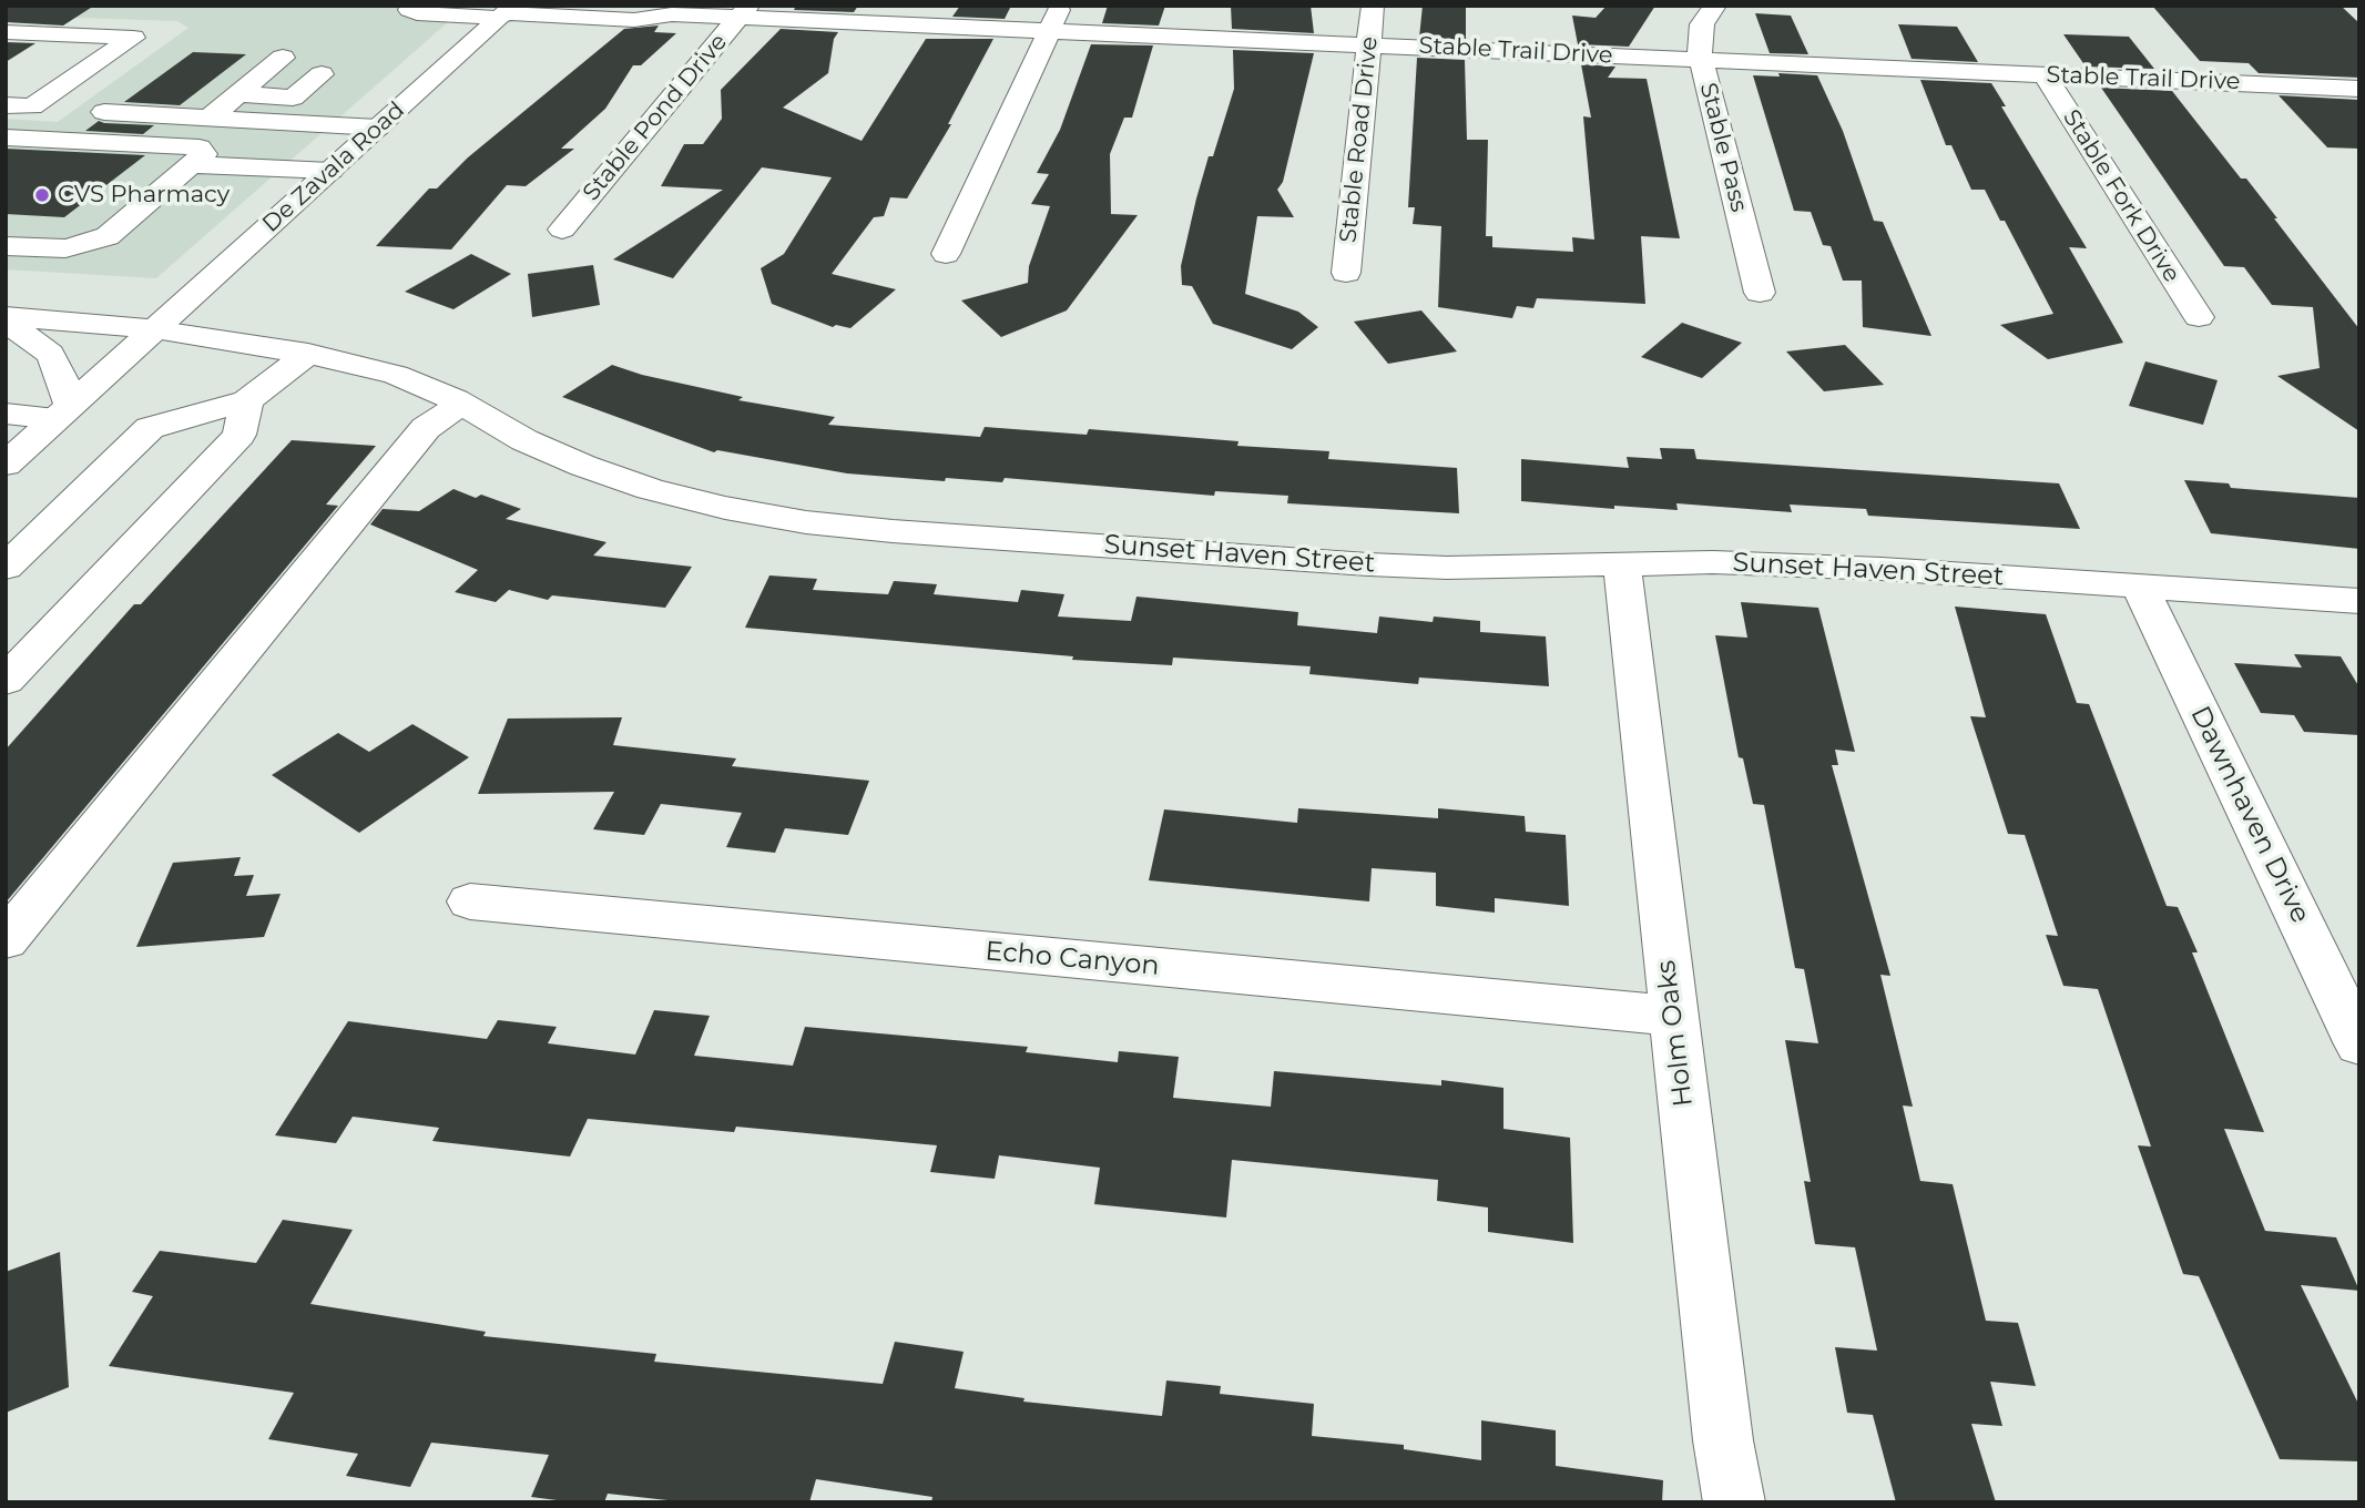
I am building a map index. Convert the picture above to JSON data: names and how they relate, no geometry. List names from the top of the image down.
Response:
{
  "streets": {
    "street": [
      "Stable Trail Drive",
      "Stable Pond Drive",
      "Stable Road Drive",
      "Stable Pass",
      "De Zavala Road",
      "Stable Fork Drive",
      "Sunset Haven Street",
      "Dawnhaven Drive",
      "Echo Canyon",
      "Holm Oaks"
    ]
  },
  "crossings": [
    ["Stable Trail Drive", "Stable Pond Drive"],
    ["Stable Trail Drive", "Stable Road Drive"],
    ["Stable Trail Drive", "Stable Pass"],
    ["Stable Trail Drive", "De Zavala Road"],
    ["Stable Trail Drive", "Stable Fork Drive"],
    ["De Zavala Road", "Sunset Haven Street"],
    ["Sunset Haven Street", "Dawnhaven Drive"],
    ["Sunset Haven Street", "Holm Oaks"],
    ["Echo Canyon", "Holm Oaks"]
  ],
  "places": ["CVS Pharmacy"]
}
